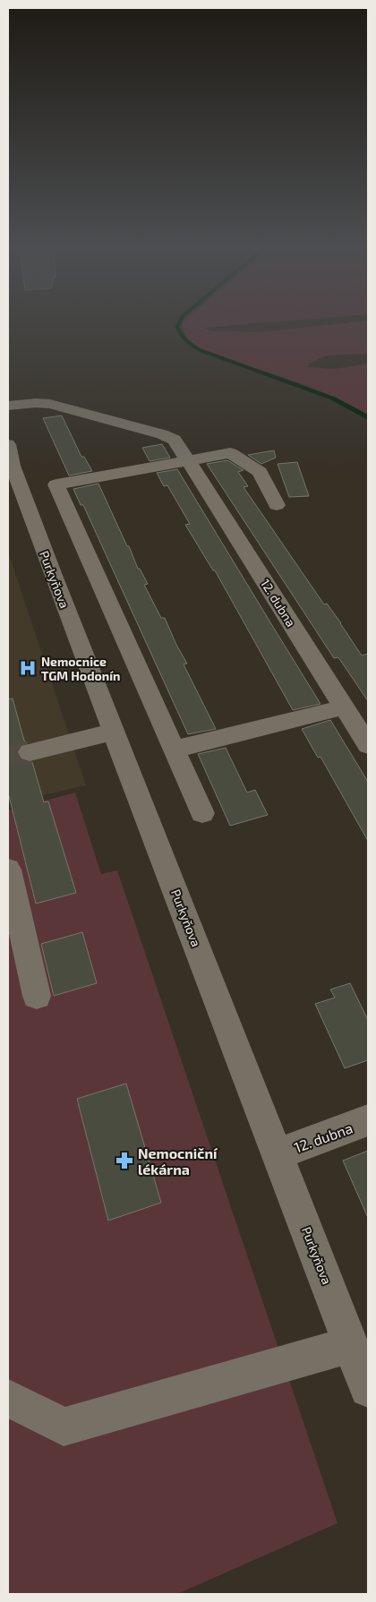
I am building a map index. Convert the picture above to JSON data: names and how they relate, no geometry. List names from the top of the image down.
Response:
{
  "streets": {
    "street": ["Purkyňova", "12. dubna"]
  },
  "crossings": [
    ["Purkyňova", "12. dubna"]
  ],
  "places": {
    "hospital": ["Nemocnice TGM Hodonín"],
    "pharmacy": ["Nemocniční lékárna"]
  }
}
